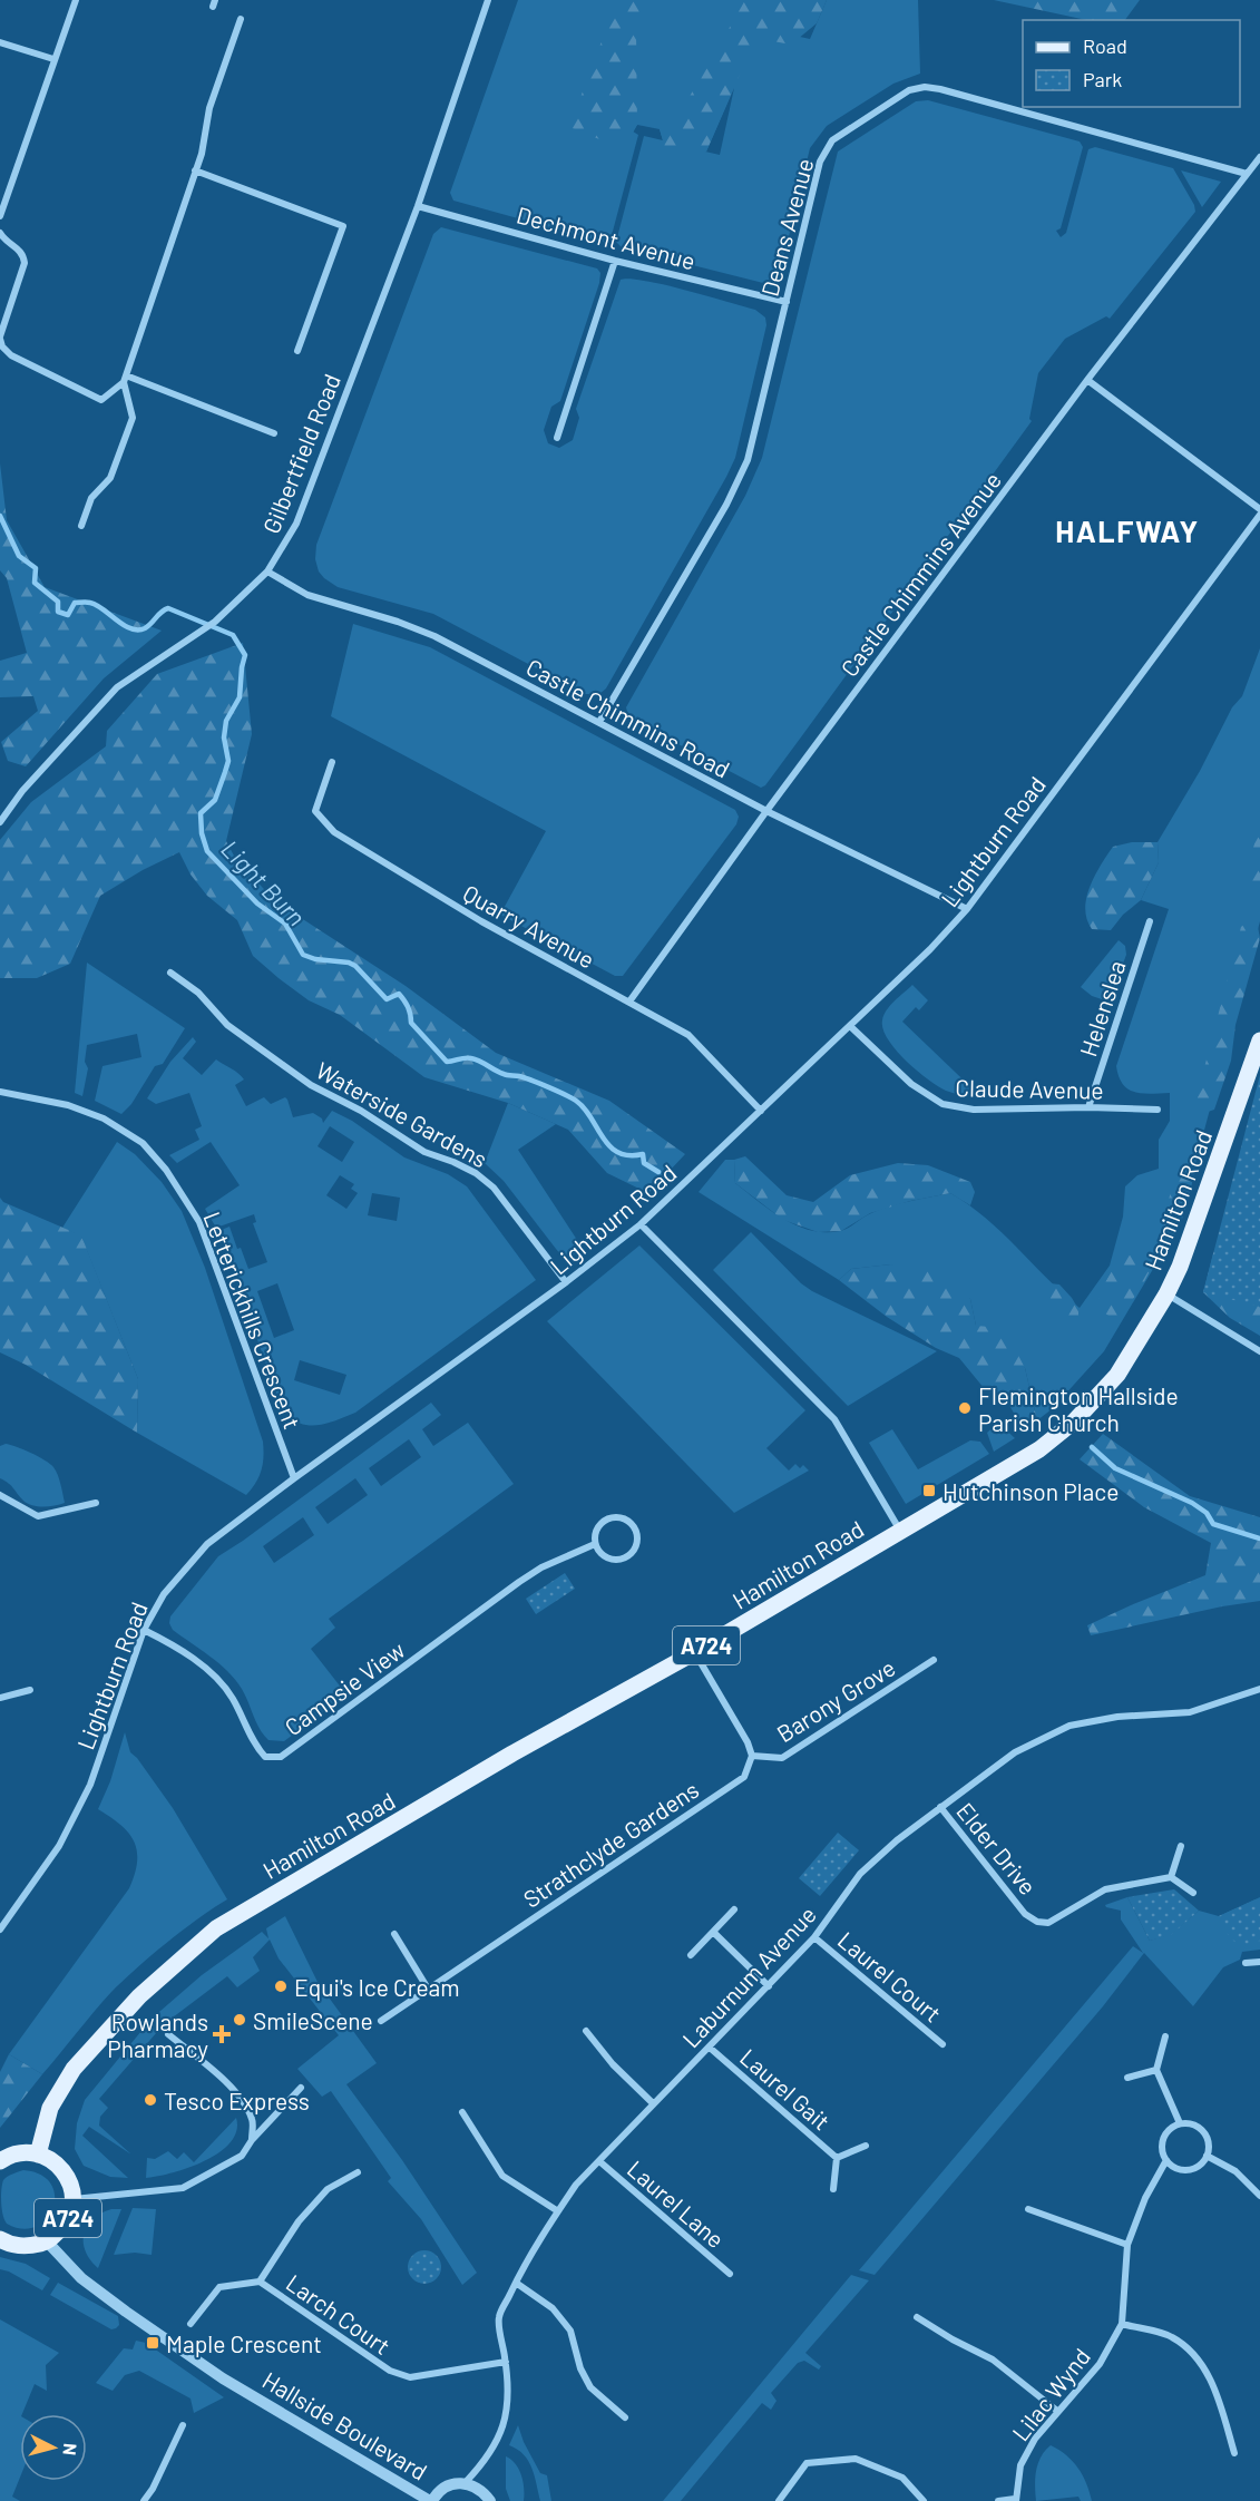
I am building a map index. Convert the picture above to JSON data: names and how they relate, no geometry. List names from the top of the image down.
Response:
{
  "streets": {
    "main road": ["Hamilton Road", "A724"],
    "street": [
      "Deans Avenue",
      "Dechmont Avenue",
      "Gilbertfield Road",
      "Castle Chimmins Avenue",
      "Castle Chimmins Road",
      "Lightburn Road",
      "Quarry Avenue",
      "Helenslea",
      "Claude Avenue",
      "Waterside Gardens",
      "Letterickhills Crescent",
      "Campsie View",
      "Barony Grove",
      "Strathclyde Gardens",
      "Elder Drive",
      "Laburnum Avenue",
      "Laurel Court",
      "Laurel Gait",
      "Laurel Lane",
      "Larch Court",
      "Lilac Wynd",
      "Hallside Boulevard"
    ]
  },
  "crossings": [
    ["Deans Avenue", "Dechmont Avenue"],
    ["Deans Avenue", "Castle Chimmins Avenue"],
    ["Deans Avenue", "Castle Chimmins Road"],
    ["Dechmont Avenue", "Gilbertfield Road"],
    ["Gilbertfield Road", "Castle Chimmins Road"],
    ["Castle Chimmins Avenue", "Castle Chimmins Road"],
    ["Castle Chimmins Avenue", "Quarry Avenue"],
    ["Castle Chimmins Road", "Lightburn Road"],
    ["Lightburn Road", "Quarry Avenue"],
    ["Lightburn Road", "Claude Avenue"],
    ["Lightburn Road", "Waterside Gardens"],
    ["Lightburn Road", "Letterickhills Crescent"],
    ["Lightburn Road", "Campsie View"],
    ["Helenslea", "Claude Avenue"],
    ["Hamilton Road", "A724"],
    ["A724", "Hallside Boulevard"],
    ["Barony Grove", "Strathclyde Gardens"],
    ["Elder Drive", "Laburnum Avenue"],
    ["Laburnum Avenue", "Laurel Court"],
    ["Laburnum Avenue", "Laurel Gait"],
    ["Laburnum Avenue", "Laurel Lane"],
    ["Laburnum Avenue", "Larch Court"],
    ["Laburnum Avenue", "Hallside Boulevard"]
  ],
  "districts": ["HALFWAY"],
  "water": ["Light Burn"],
  "places": {
    "other": [
      "Flemington Hallside Parish Church",
      "Equi's Ice Cream",
      "SmileScene",
      "Tesco Express"
    ],
    "transit": ["Hutchinson Place", "Maple Crescent"],
    "health": ["Rowlands Pharmacy"]
  },
  "legend": ["Road", "Park"],
  "north": "right"
}
